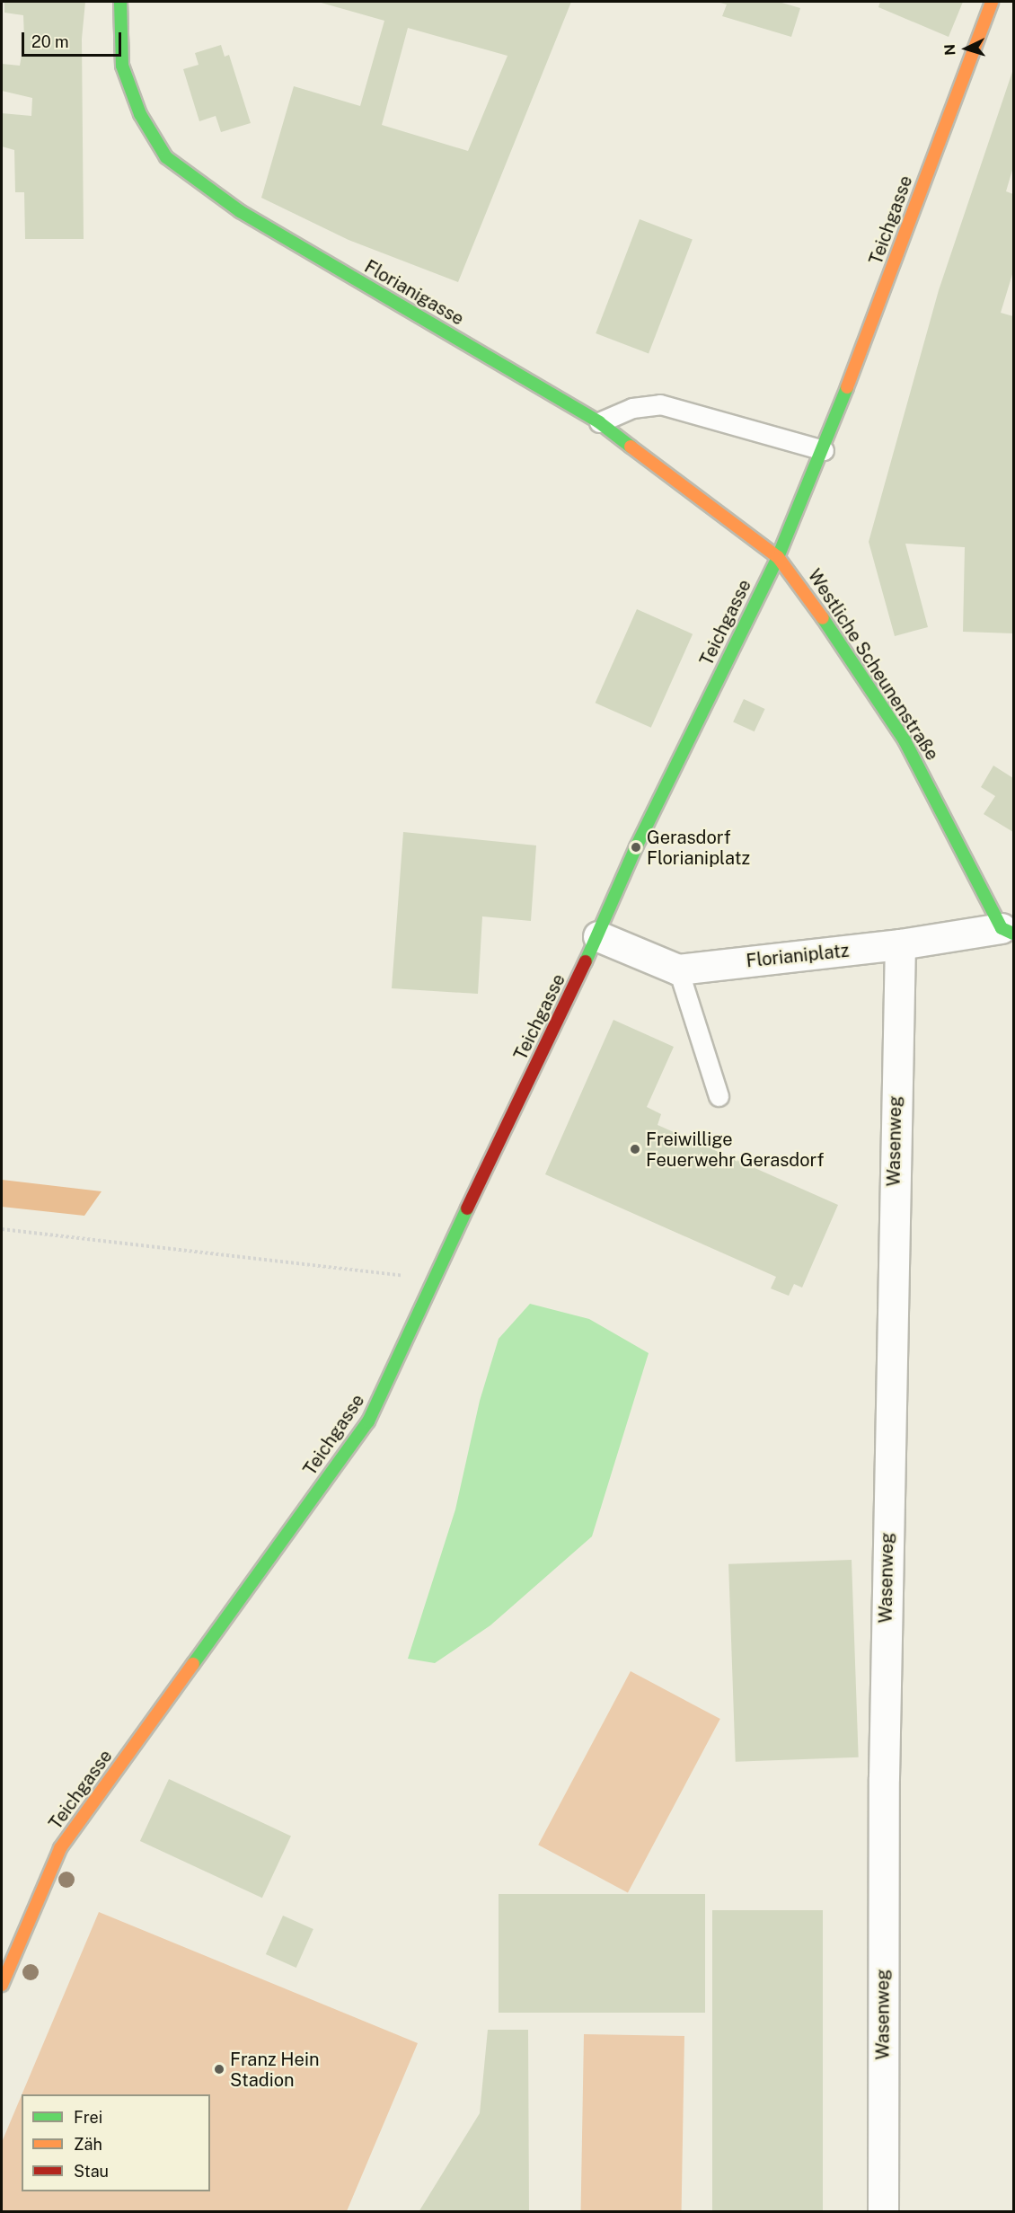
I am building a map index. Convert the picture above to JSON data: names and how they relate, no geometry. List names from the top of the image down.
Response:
{
  "streets": {
    "street": [
      "Teichgasse",
      "Florianigasse",
      "Westliche Scheunenstraße",
      "Florianiplatz",
      "Wasenweg"
    ]
  },
  "crossings": [
    ["Teichgasse", "Florianigasse"],
    ["Teichgasse", "Westliche Scheunenstraße"],
    ["Teichgasse", "Florianiplatz"],
    ["Florianigasse", "Westliche Scheunenstraße"],
    ["Westliche Scheunenstraße", "Florianiplatz"],
    ["Florianiplatz", "Wasenweg"]
  ],
  "places": ["Gerasdorf Florianiplatz", "Freiwillige Feuerwehr Gerasdorf", "Franz Hein Stadion"],
  "legend": ["Frei", "Zäh", "Stau"],
  "scale_bar": "20 m",
  "north": "left"
}
